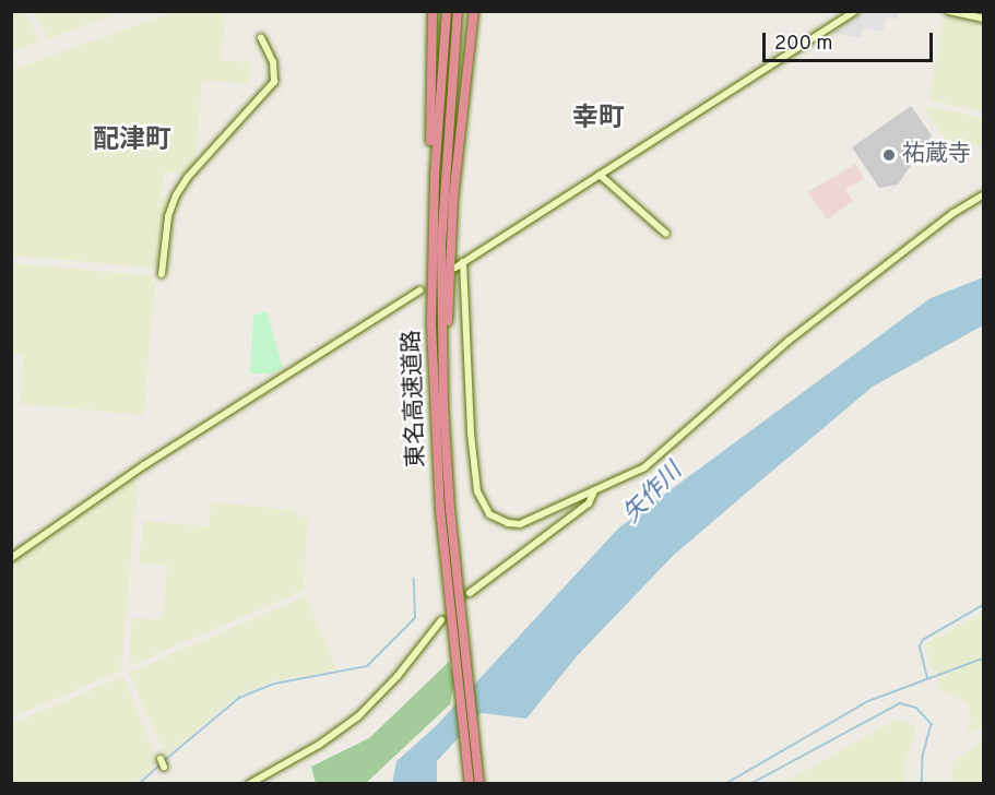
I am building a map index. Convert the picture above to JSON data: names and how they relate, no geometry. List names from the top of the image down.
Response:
{
  "streets": {
    "highway": ["東名高速道路"]
  },
  "districts": ["幸町", "配津町"],
  "water": ["矢作川"],
  "places": ["祐蔵寺"],
  "scale_bar": "200 m"
}
